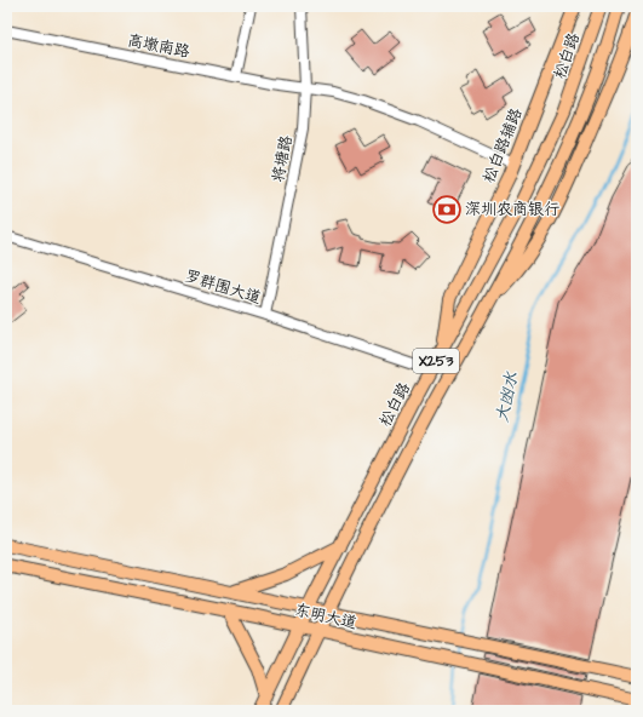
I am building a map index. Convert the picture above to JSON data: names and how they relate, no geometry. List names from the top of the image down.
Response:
{
  "streets": {
    "main road": [
      "松白路",
      "松白路辅路",
      "X253",
      "东明大道"
    ],
    "street": ["高墩南路", "将塘路", "罗群围大道"]
  },
  "crossings": [
    ["高墩南路", "松白路辅路"],
    ["高墩南路", "将塘路"],
    ["松白路", "松白路辅路"],
    ["松白路", "罗群围大道"],
    ["松白路", "东明大道"],
    ["将塘路", "罗群围大道"],
    ["X253", "东明大道"]
  ],
  "water": ["大凼水"],
  "places": {
    "bank": ["深圳农商银行"]
  }
}
